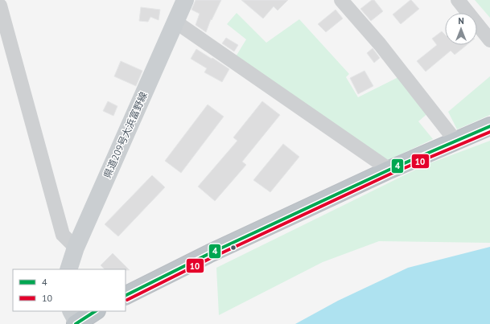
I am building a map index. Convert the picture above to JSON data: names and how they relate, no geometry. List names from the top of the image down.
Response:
{
  "streets": {
    "main road": ["県道209号大浜富野線"]
  },
  "lines": ["transit line 4", "transit line 10"],
  "legend": ["4", "10"],
  "north": "top"
}
